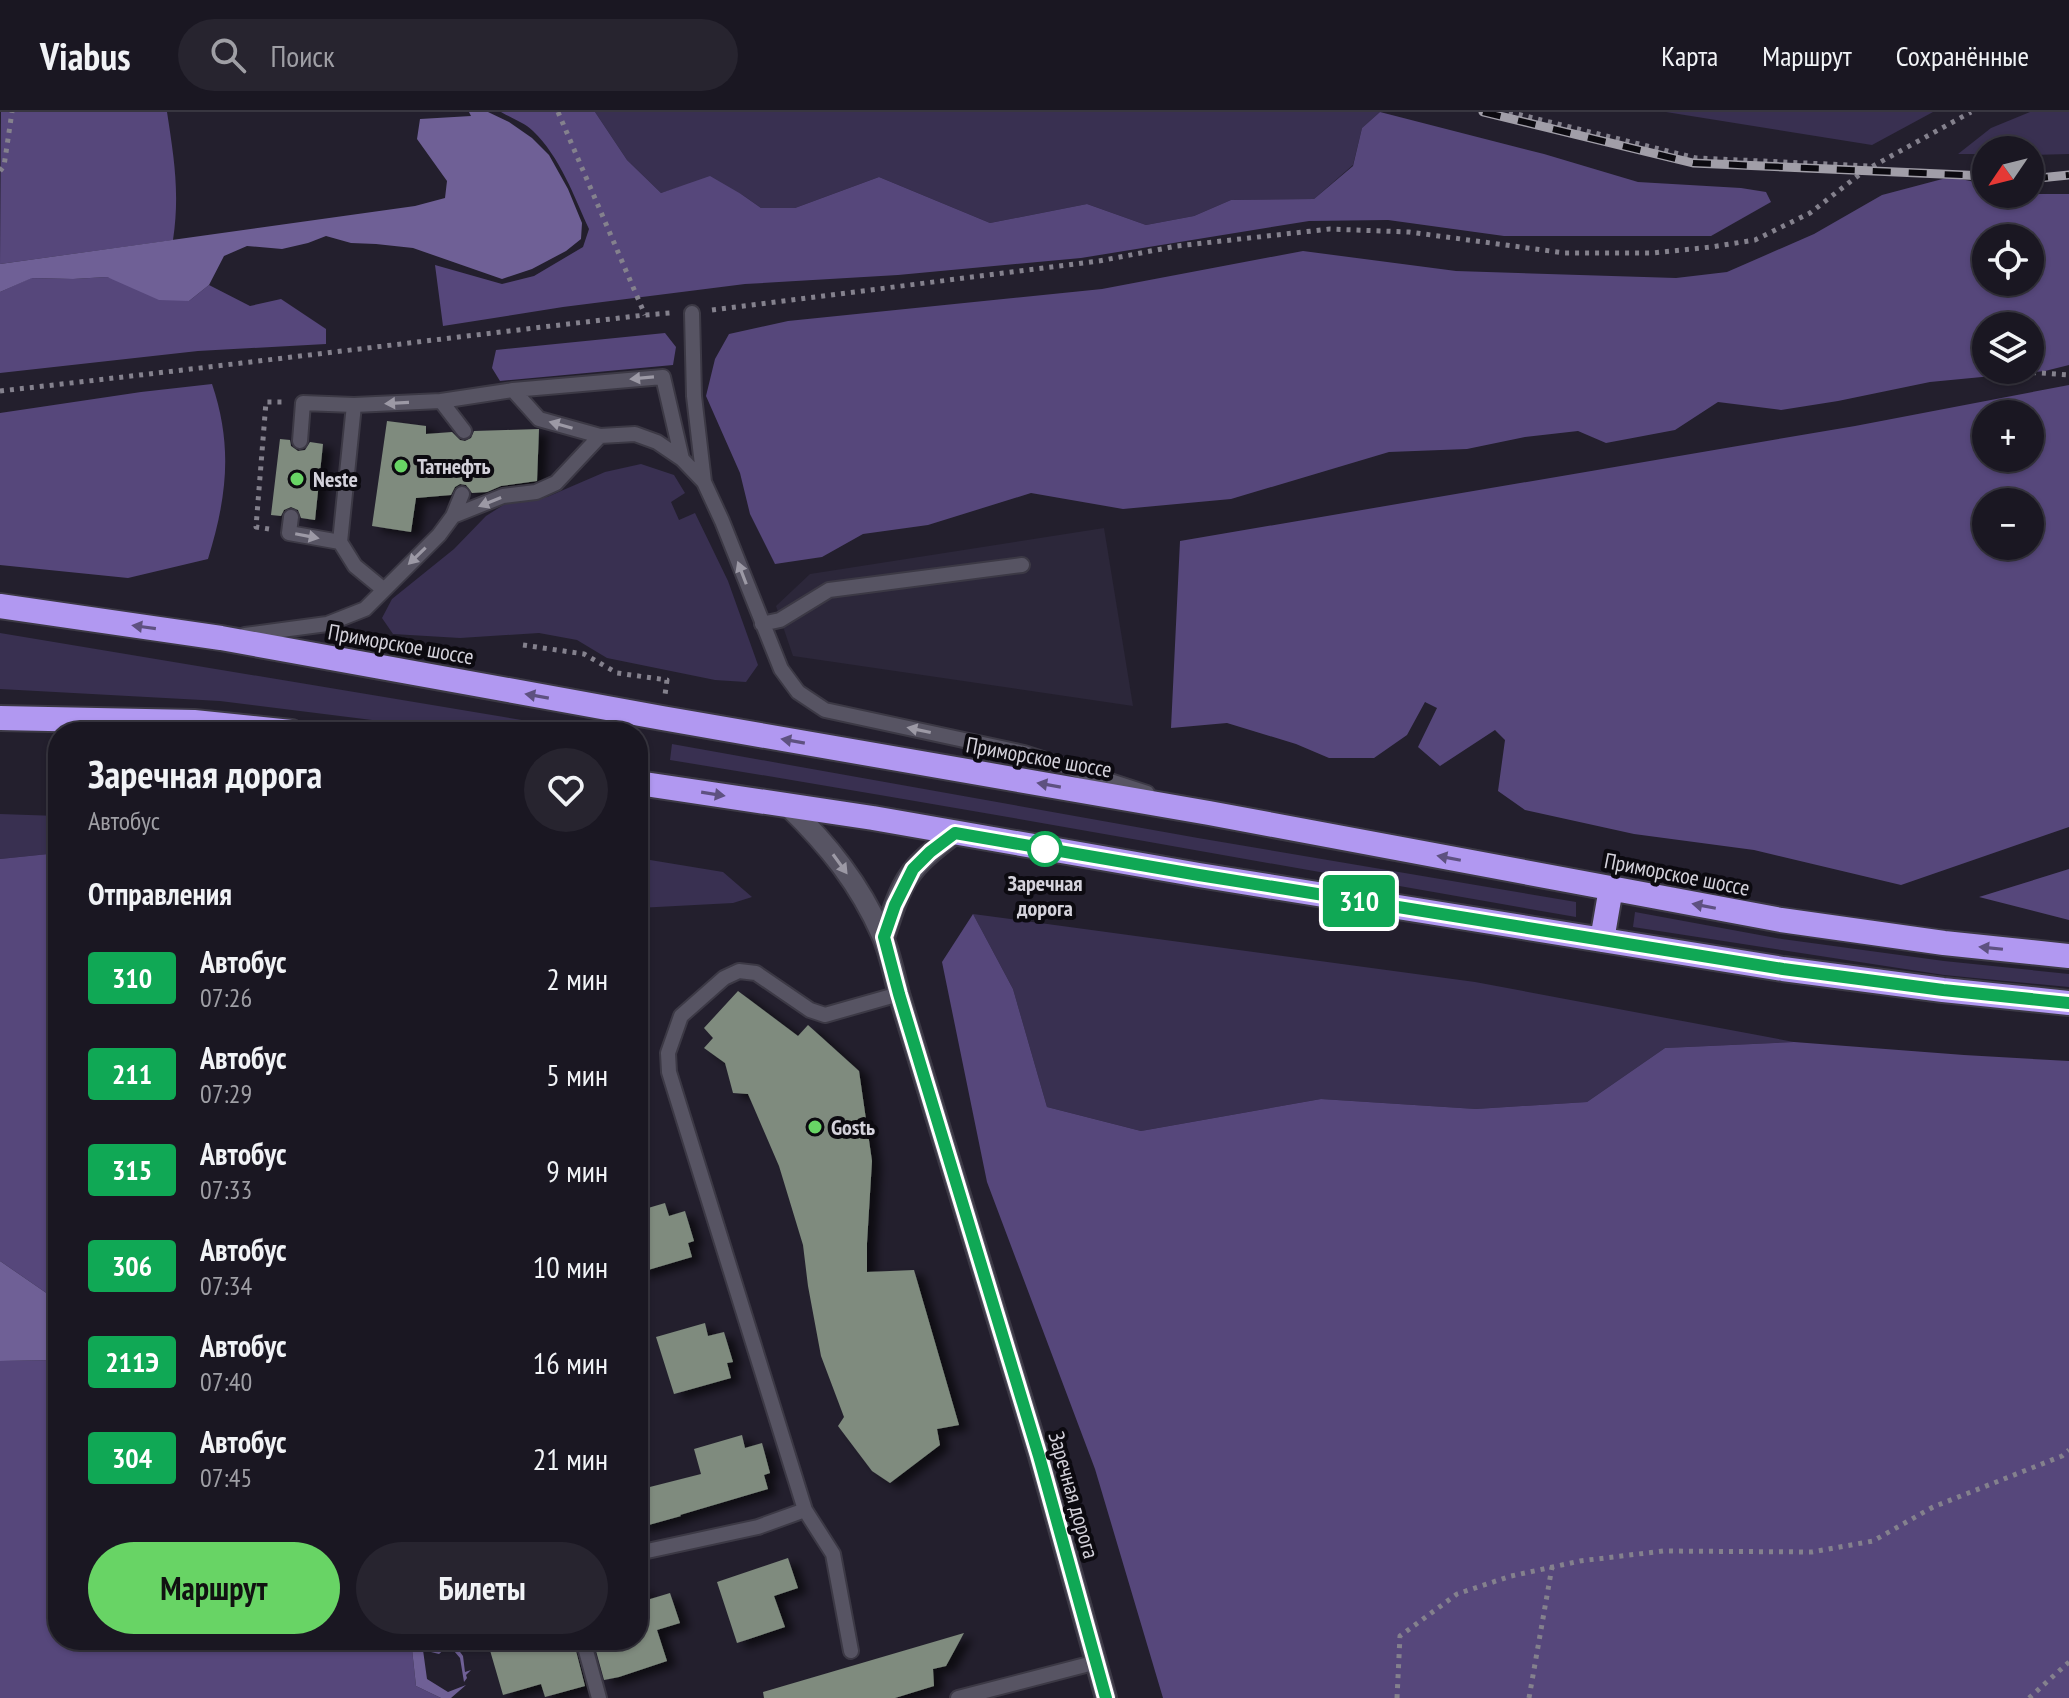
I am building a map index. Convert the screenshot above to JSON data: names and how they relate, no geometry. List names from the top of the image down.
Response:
{
  "streets": {
    "highway": ["Приморское шоссе"],
    "street": ["Заречная дорога"]
  },
  "places": [
    "Татнефть",
    "Neste",
    "Заречная дорога",
    "Gostь"
  ],
  "lines": ["bus line 310"],
  "north": "bottom left",
  "page": {
    "header": "Viabus",
    "search": "Поиск",
    "nav": ["Карта", "Маршрут", "Сохранённые"],
    "on_map": "310",
    "map_buttons": ["+", "−"],
    "heading": [
      ["Заречная дорога", "Автобус"],
      "Отправления"
    ],
    "list": [
      {
        "mark": "310",
        "name": "Автобус",
        "note": "07:26",
        "value": "2 мин"
      },
      {
        "mark": "211",
        "name": "Автобус",
        "note": "07:29",
        "value": "5 мин"
      },
      {
        "mark": "315",
        "name": "Автобус",
        "note": "07:33",
        "value": "9 мин"
      },
      {
        "mark": "306",
        "name": "Автобус",
        "note": "07:34",
        "value": "10 мин"
      },
      {
        "mark": "211Э",
        "name": "Автобус",
        "note": "07:40",
        "value": "16 мин"
      },
      {
        "mark": "304",
        "name": "Автобус",
        "note": "07:45",
        "value": "21 мин"
      }
    ],
    "buttons": ["Маршрут", "Билеты"]
  }
}
